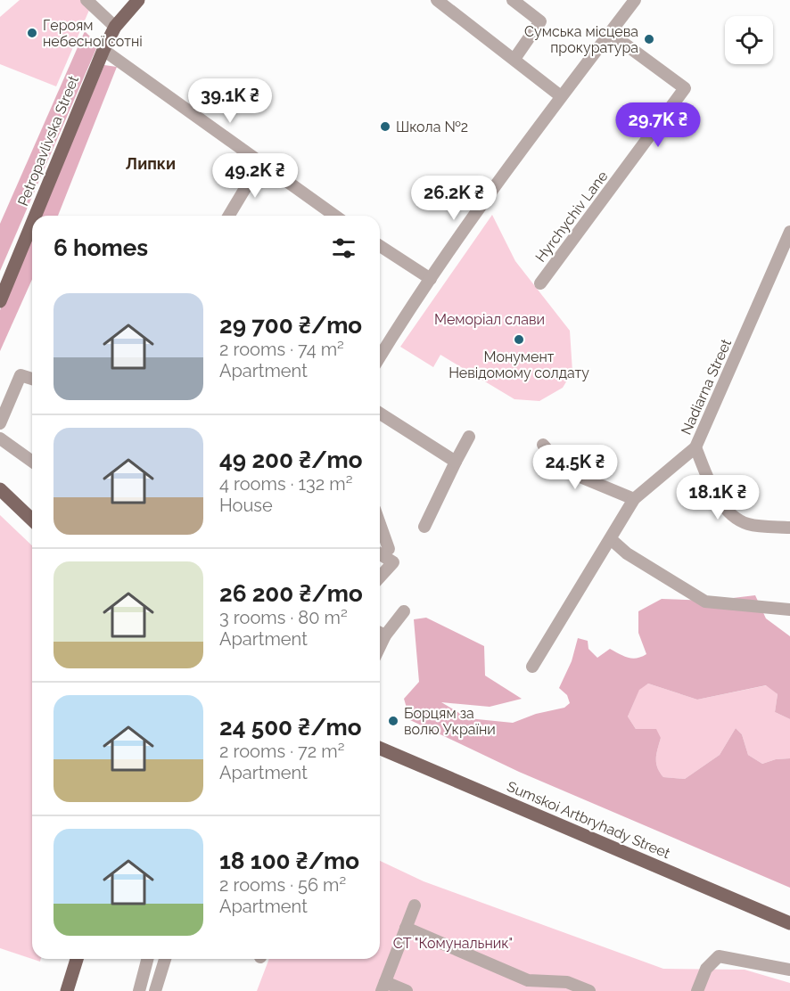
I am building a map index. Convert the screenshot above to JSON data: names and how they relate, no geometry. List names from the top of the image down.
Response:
{
  "streets": {
    "main road": ["Petropavlivska Street", "Sumskoi Artbryhady Street"],
    "street": ["Hyrchychiv Lane", "Nadiarna Street"]
  },
  "districts": ["Липки"],
  "parks": ["Меморіал слави", "СТ \"Комунальник\""],
  "places": [
    "Героям небесної сотні",
    "Сумська місцева прокуратура",
    "Школа №2",
    "Монумент Невідомому солдату",
    "Борцям за волю України"
  ],
  "page": {
    "price": [
      "39.1K ₴",
      "29.7K ₴",
      "49.2K ₴",
      "26.2K ₴",
      "24.5K ₴",
      "18.1K ₴"
    ],
    "heading": "6 homes",
    "list": [
      {
        "name": "29 700 ₴/mo",
        "note": "2 rooms · 74 m² · Apartment"
      },
      {
        "name": "49 200 ₴/mo",
        "note": "4 rooms · 132 m² · House"
      },
      {
        "name": "26 200 ₴/mo",
        "note": "3 rooms · 80 m² · Apartment"
      },
      {
        "name": "24 500 ₴/mo",
        "note": "2 rooms · 72 m² · Apartment"
      },
      {
        "name": "18 100 ₴/mo",
        "note": "2 rooms · 56 m² · Apartment"
      }
    ]
  }
}
